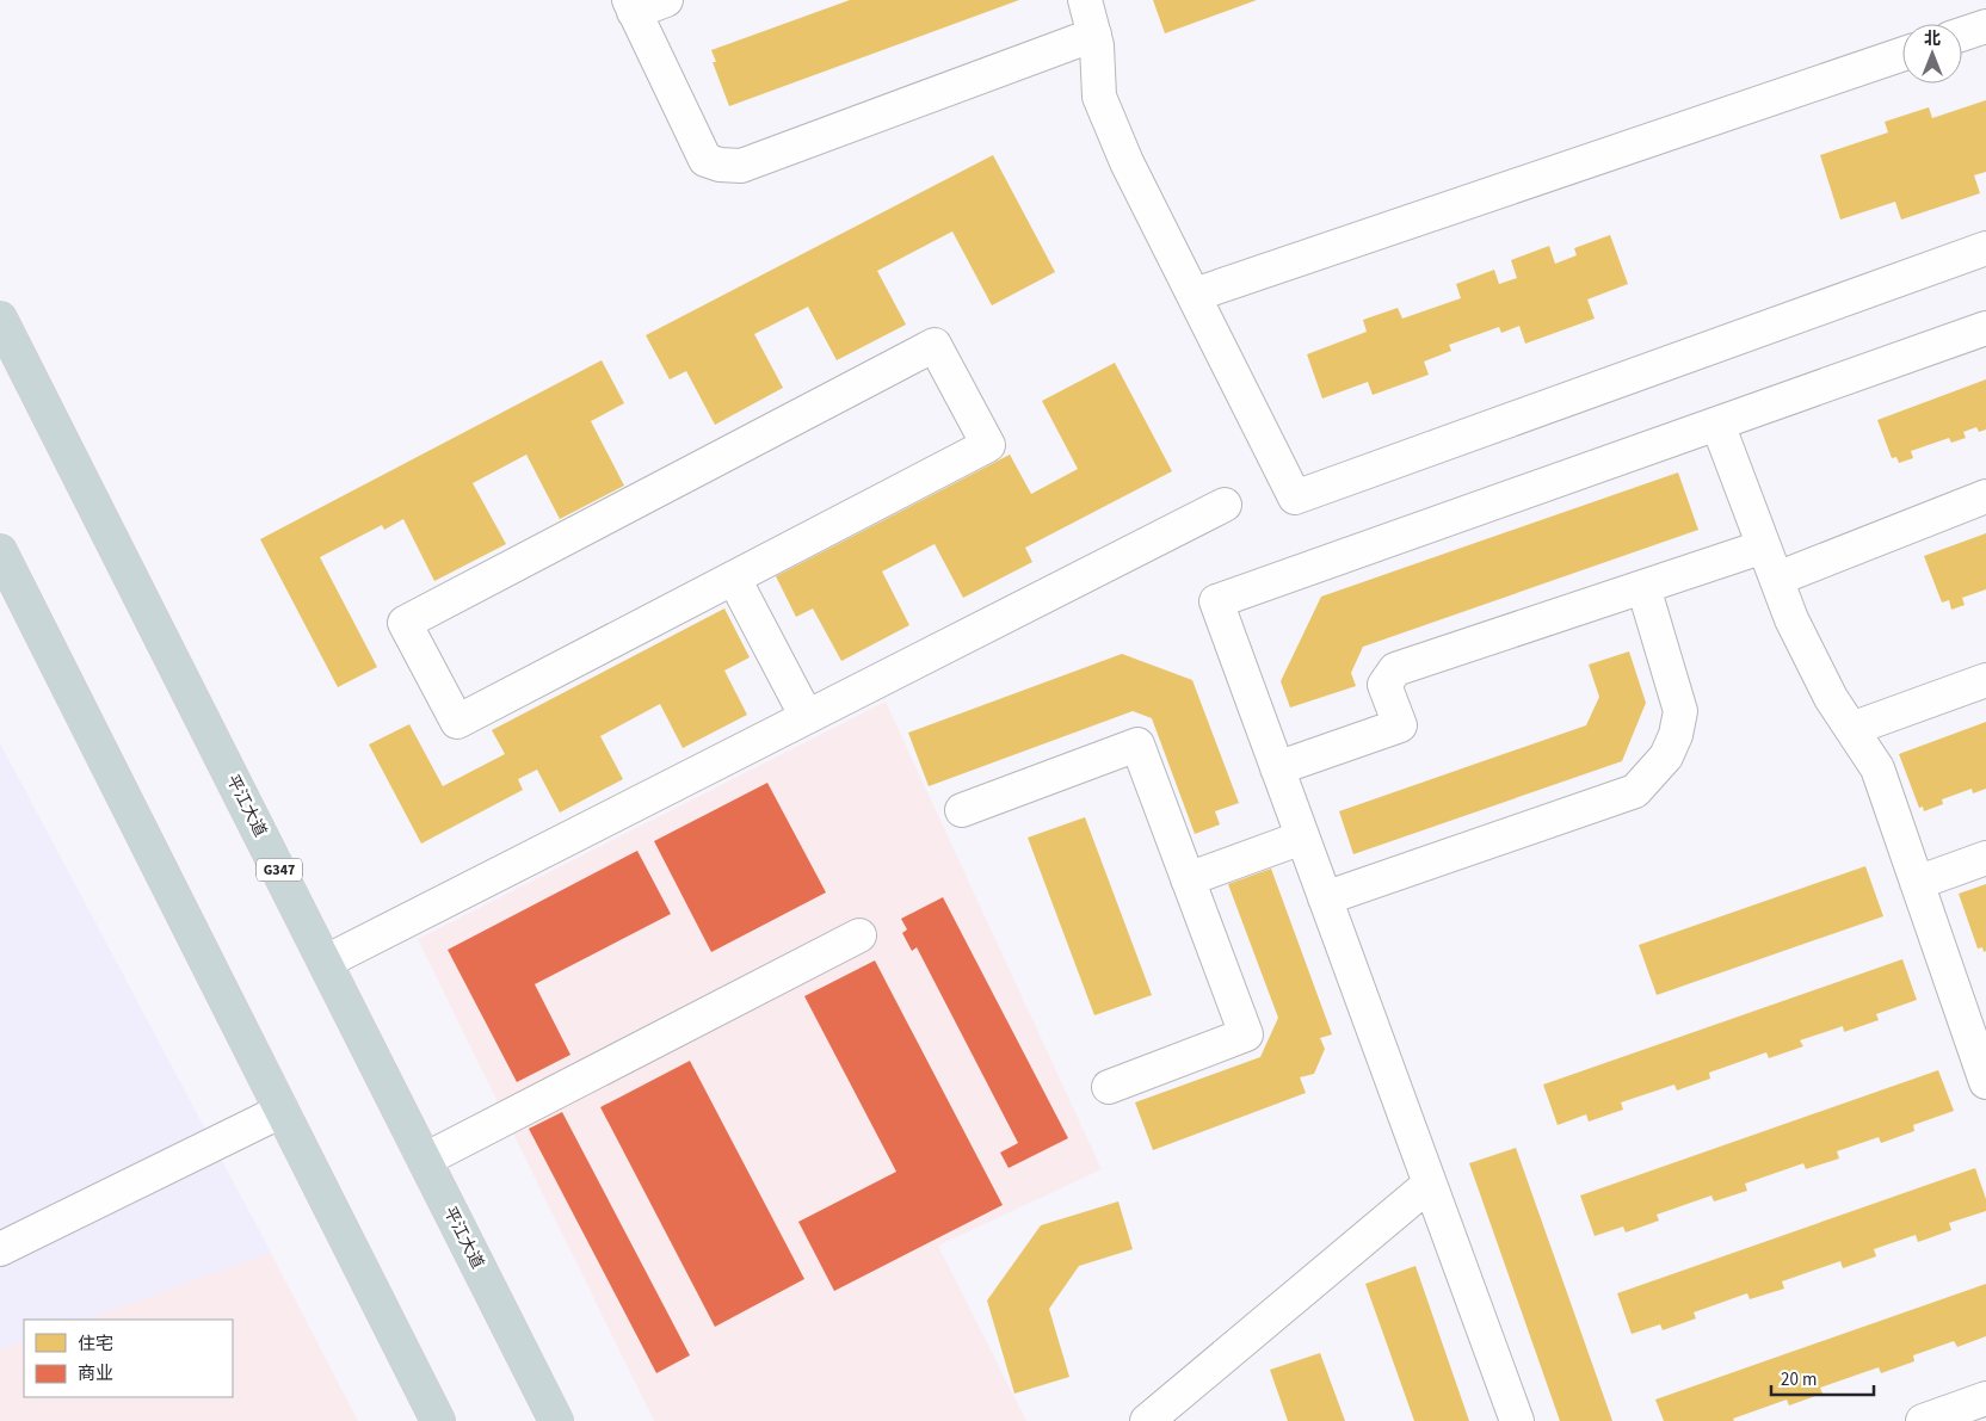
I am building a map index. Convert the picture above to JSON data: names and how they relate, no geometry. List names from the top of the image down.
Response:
{
  "streets": {
    "highway": ["平江大道", "G347"]
  },
  "legend": ["住宅", "商业"],
  "scale_bar": "20 m",
  "north": "top"
}
